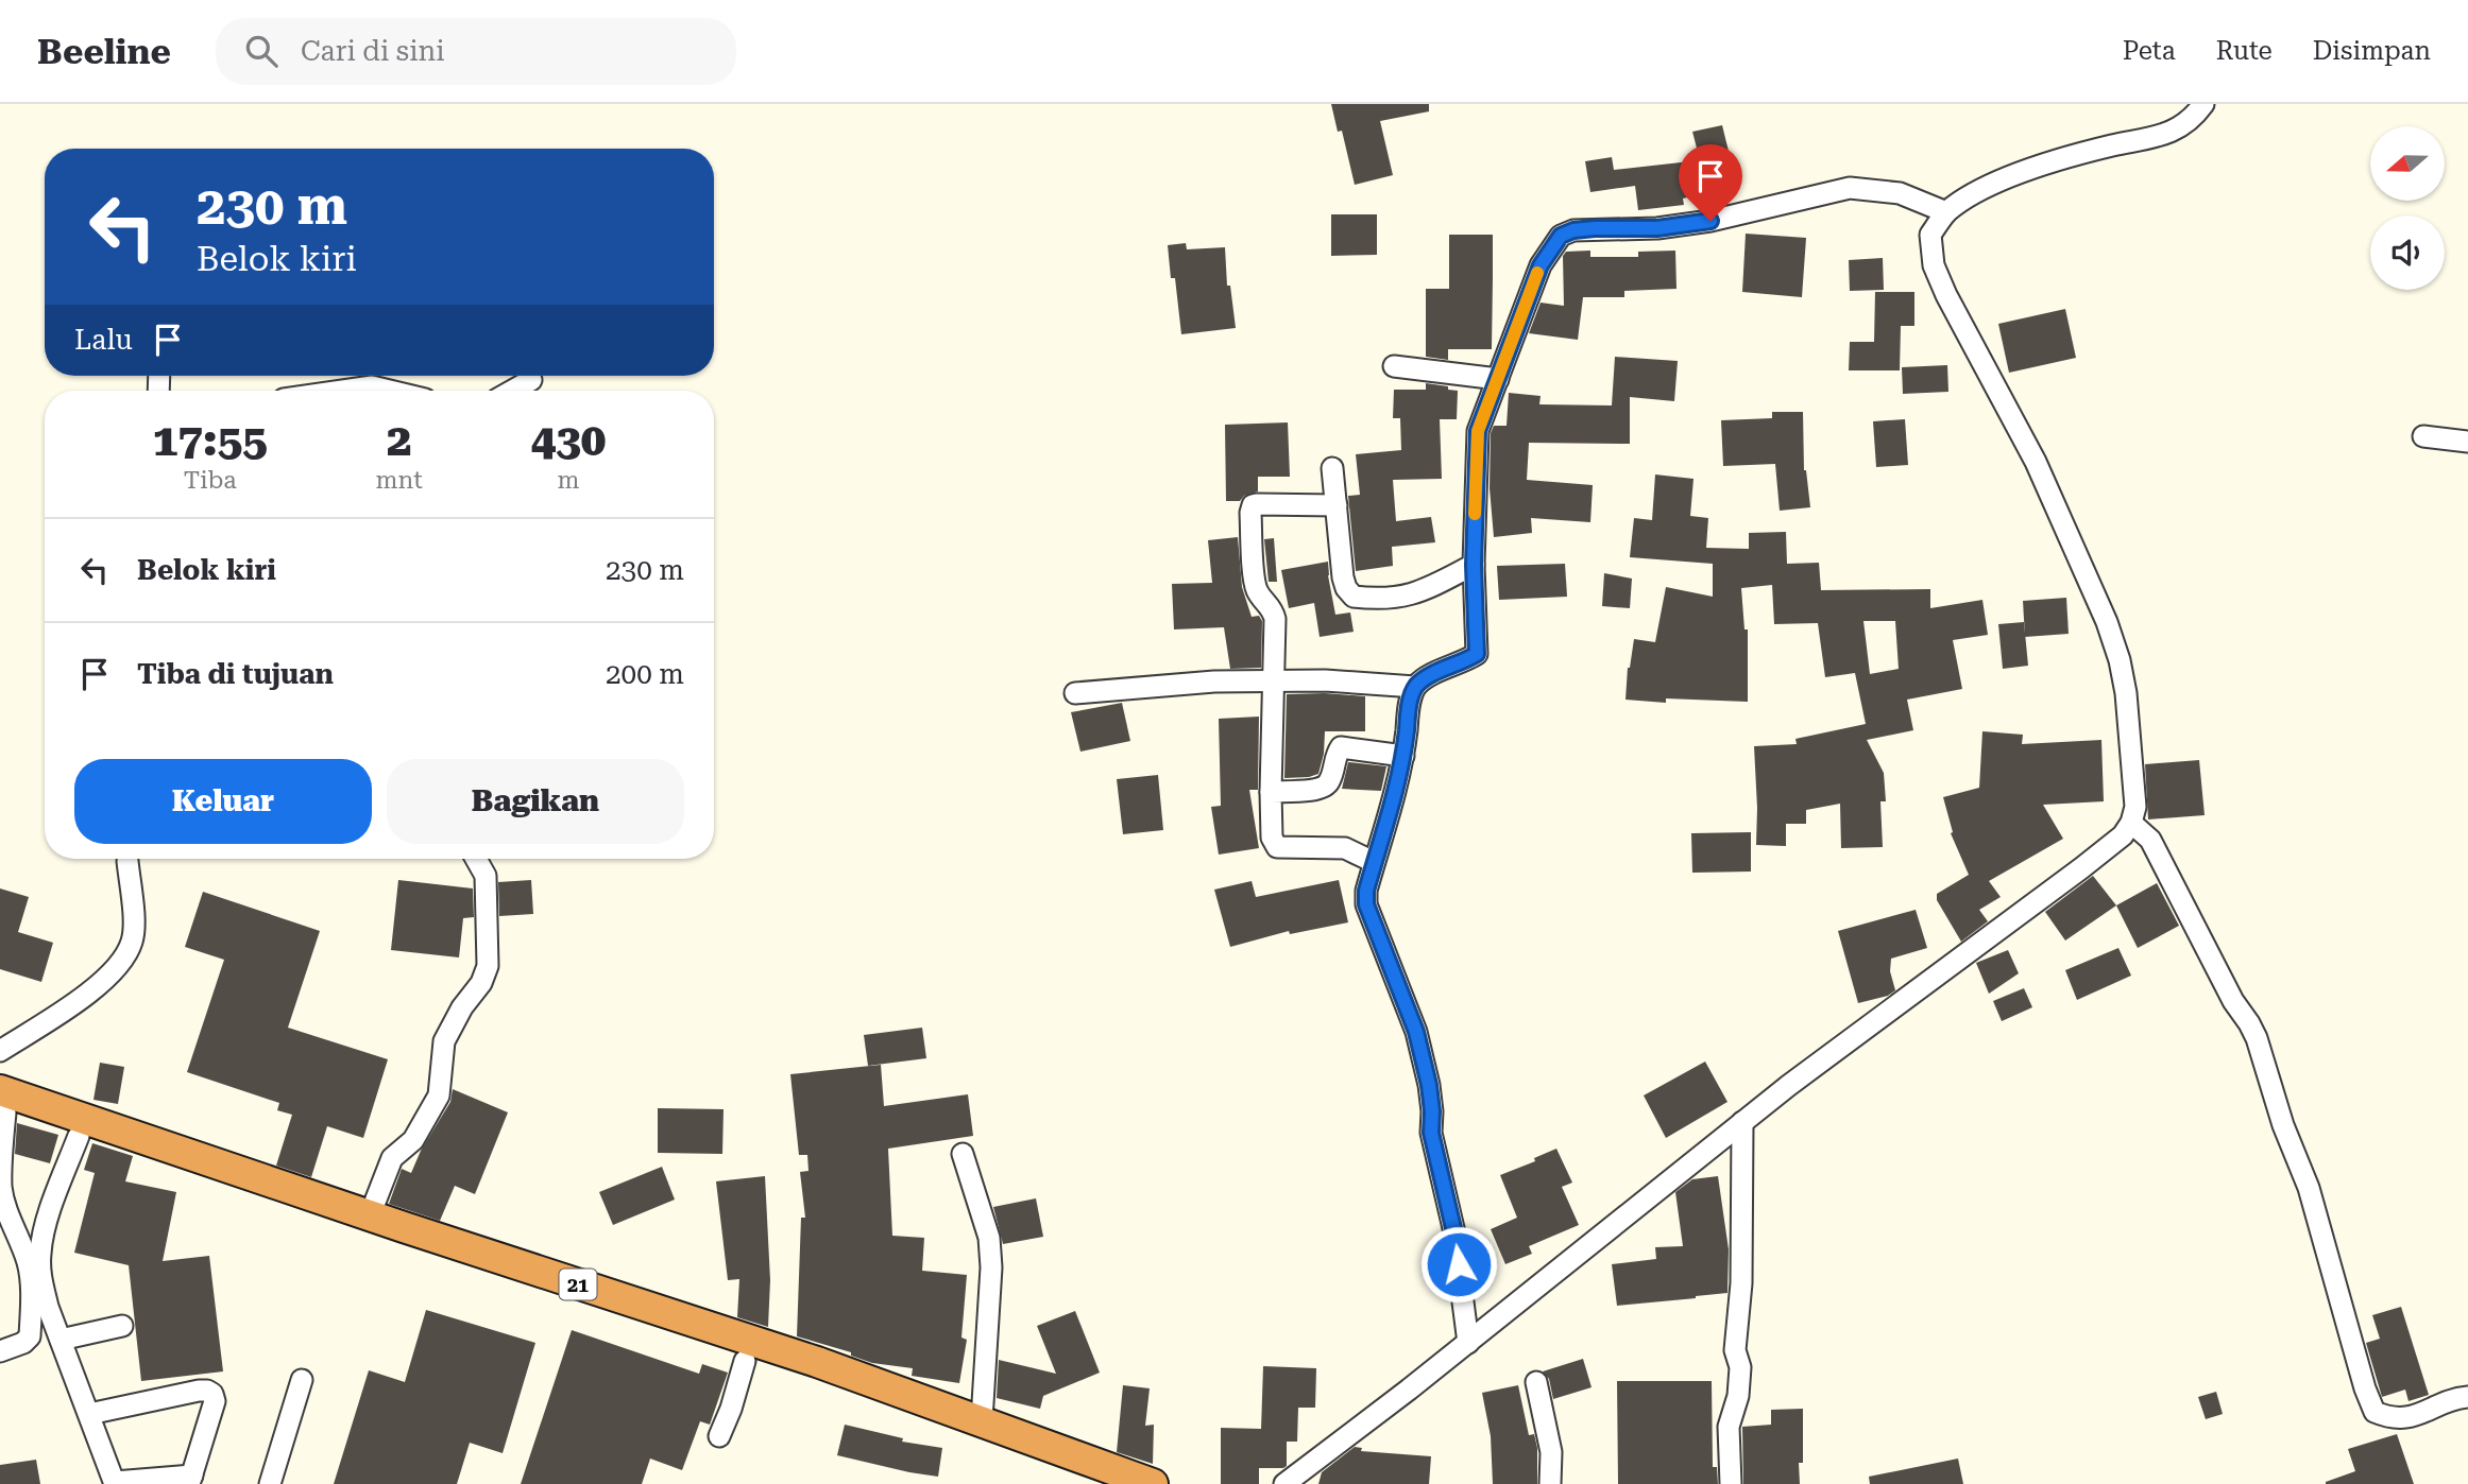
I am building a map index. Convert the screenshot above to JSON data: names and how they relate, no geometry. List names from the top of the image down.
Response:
{
  "streets": {
    "highway": ["21"]
  },
  "north": "left",
  "page": {
    "header": "Beeline",
    "search": "Cari di sini",
    "nav": ["Peta", "Rute", "Disimpan"],
    "turn": ["230 m", "Belok kiri"],
    "then": "Lalu",
    "eta": [
      "17:55",
      "Tiba",
      "2",
      "mnt",
      "430",
      "m"
    ],
    "list": [
      {
        "name": "Belok kiri",
        "value": "230 m"
      },
      {
        "name": "Tiba di tujuan",
        "value": "200 m"
      }
    ],
    "buttons": ["Keluar", "Bagikan"]
  }
}
